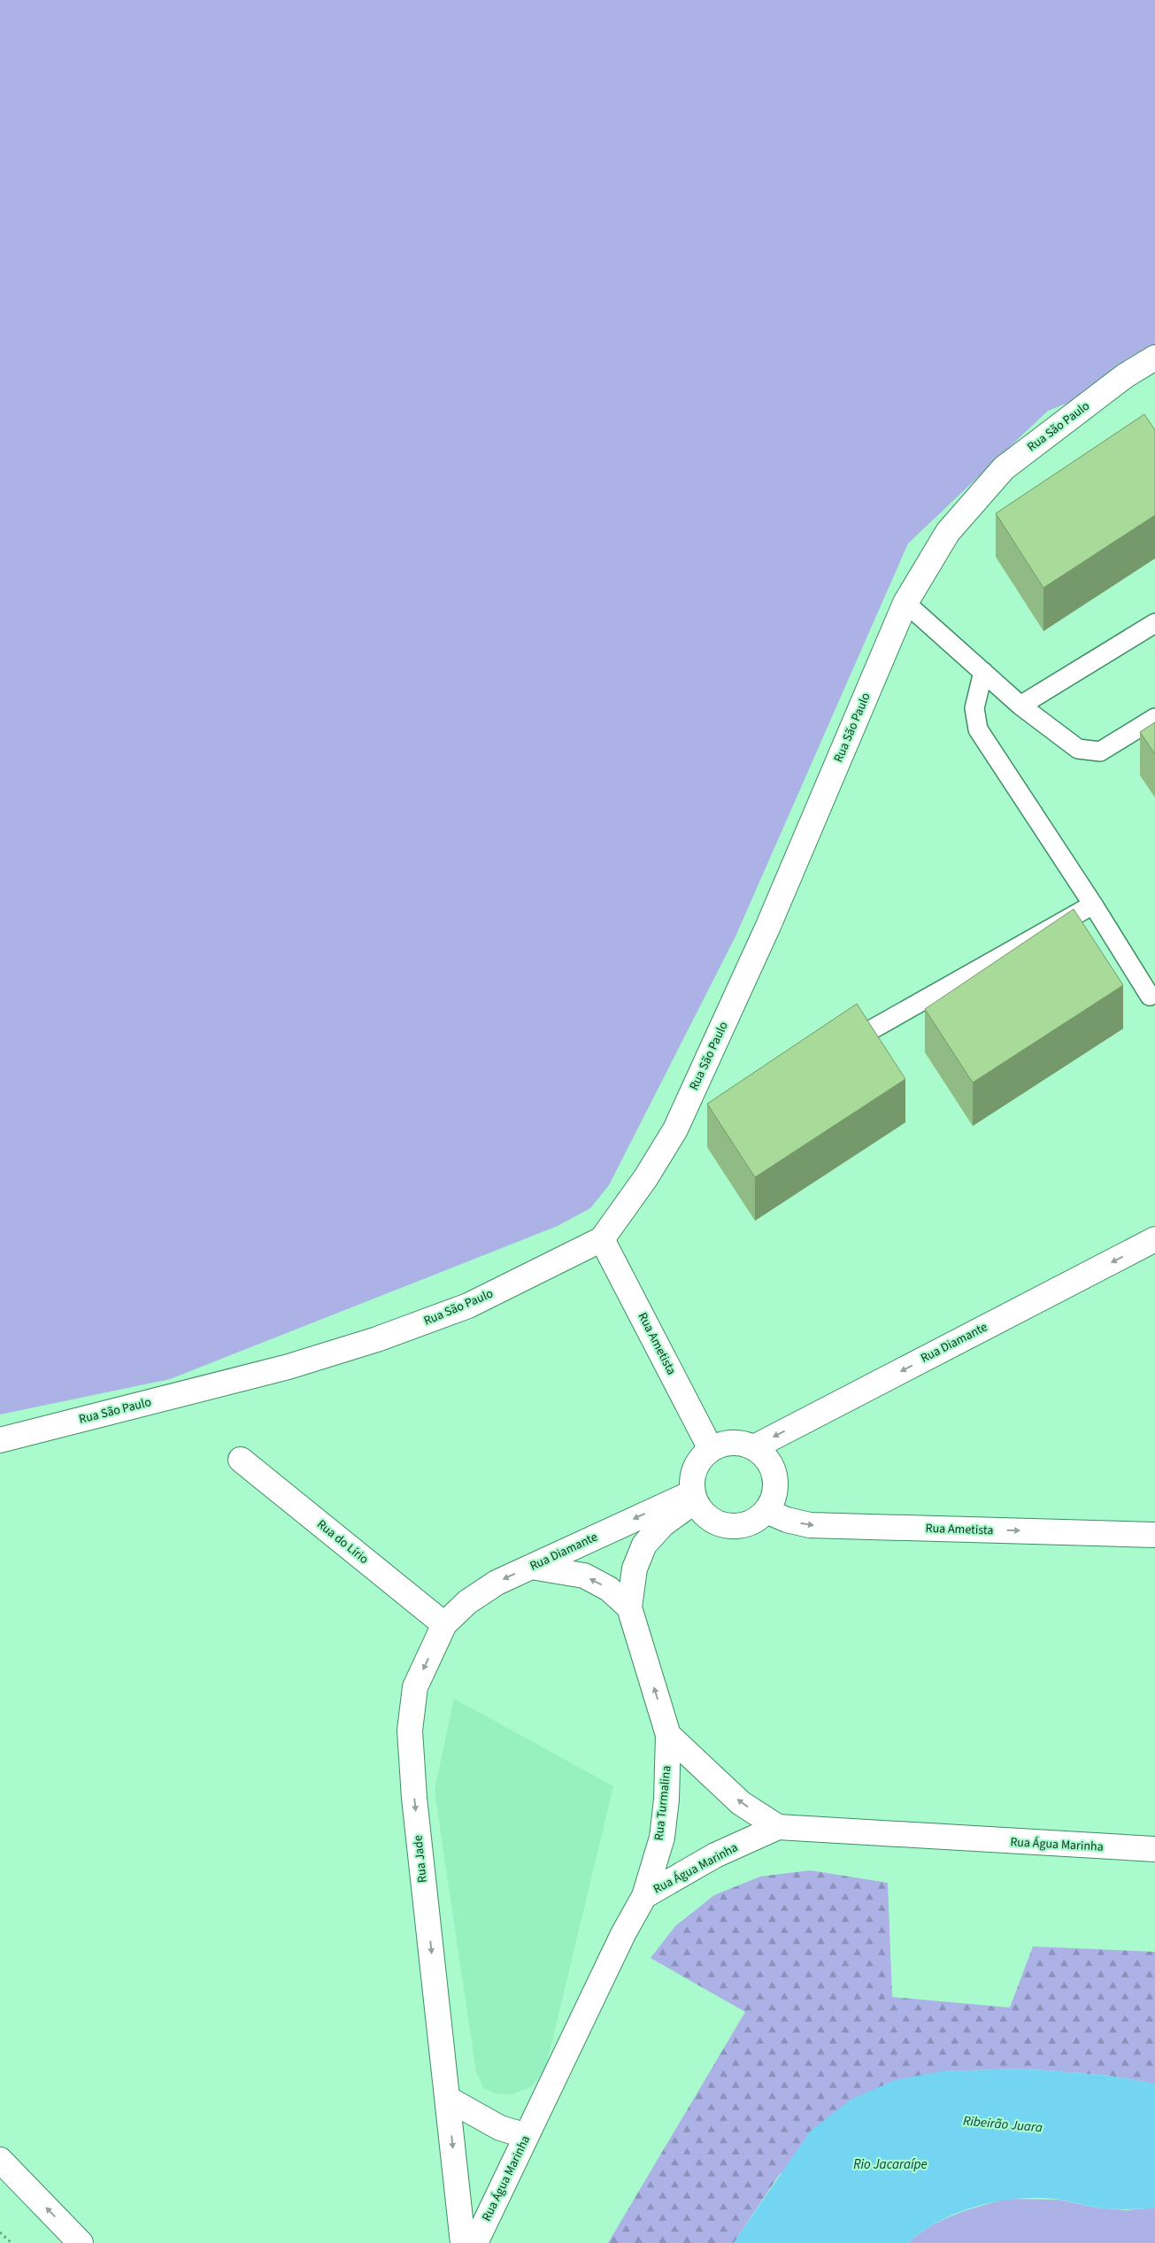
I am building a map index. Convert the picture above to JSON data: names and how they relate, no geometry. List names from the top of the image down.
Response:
{
  "streets": {
    "street": [
      "Rua São Paulo",
      "Rua Diamante",
      "Rua Ametista",
      "Rua do Lírio",
      "Rua Turmalina",
      "Rua Água Marinha",
      "Rua Jade"
    ]
  },
  "crossings": [
    ["Rua São Paulo", "Rua Ametista"],
    ["Rua Diamante", "Rua Ametista"],
    ["Rua Diamante", "Rua do Lírio"],
    ["Rua Diamante", "Rua Turmalina"],
    ["Rua Diamante", "Rua Jade"],
    ["Rua Ametista", "Rua Turmalina"],
    ["Rua do Lírio", "Rua Jade"],
    ["Rua Turmalina", "Rua Água Marinha"]
  ],
  "one_way": [
    "Rua Diamante",
    "Rua Ametista",
    "Rua Turmalina",
    "Rua Jade"
  ],
  "water": ["Ribeirão Juara", "Rio Jacaraípe"]
}
